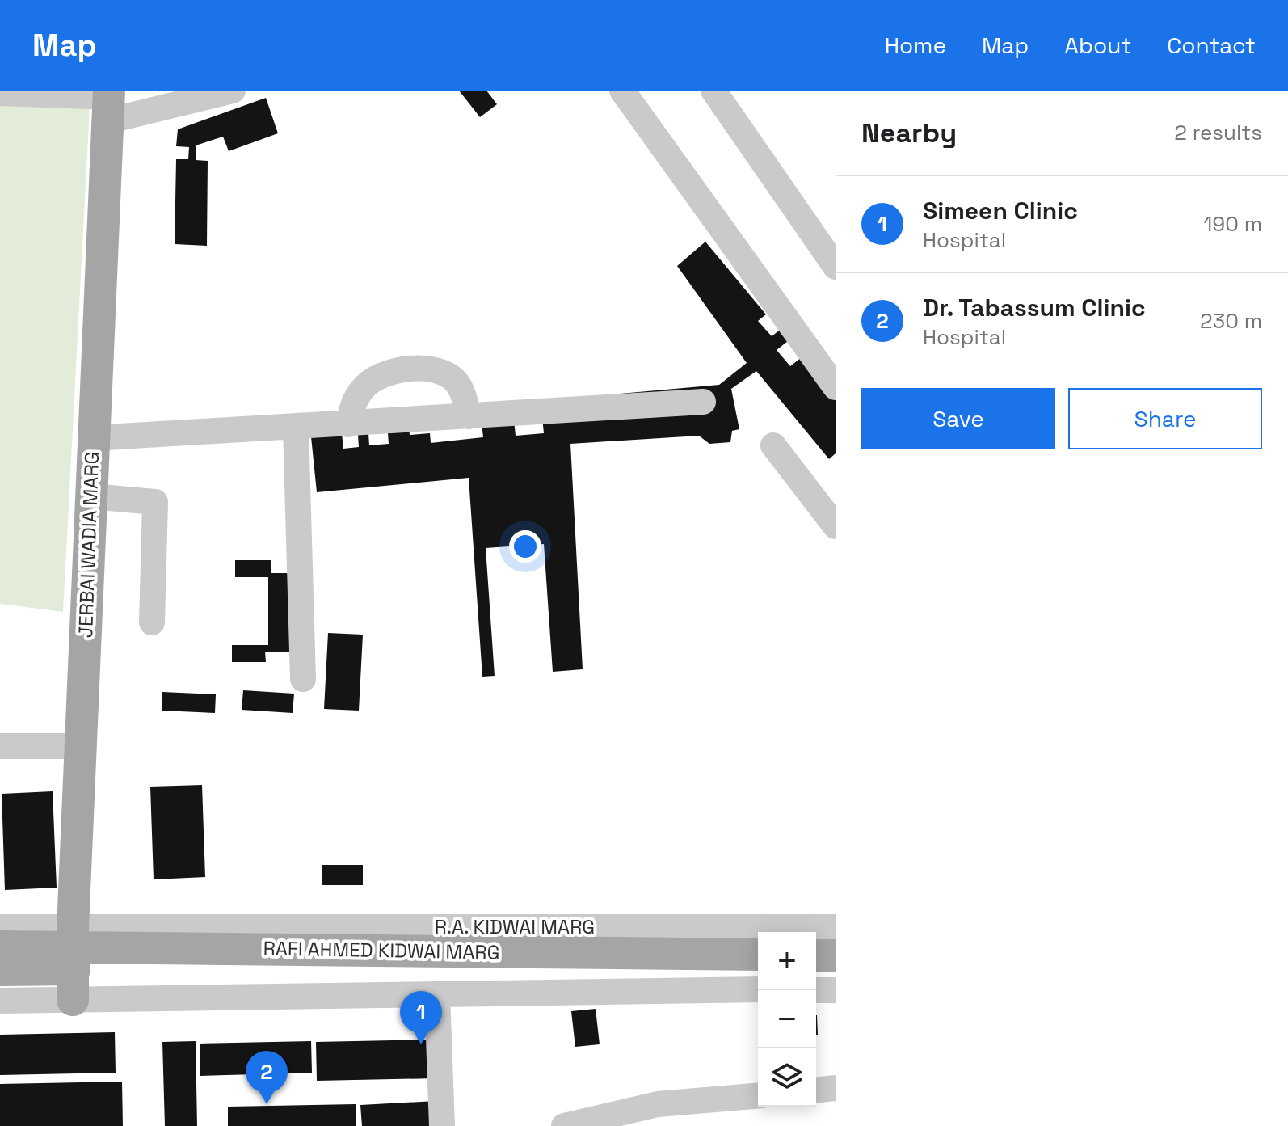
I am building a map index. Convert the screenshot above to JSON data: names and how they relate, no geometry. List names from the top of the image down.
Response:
{
  "streets": {
    "main road": ["JERBAI WADIA MARG", "RAFI AHMED KIDWAI MARG"],
    "street": ["R.A. KIDWAI MARG"]
  },
  "crossings": [
    ["JERBAI WADIA MARG", "R.A. KIDWAI MARG"],
    ["JERBAI WADIA MARG", "RAFI AHMED KIDWAI MARG"],
    ["R.A. KIDWAI MARG", "RAFI AHMED KIDWAI MARG"]
  ],
  "page": {
    "header": "Map",
    "nav": [
      "Home",
      "Map",
      "About",
      "Contact"
    ],
    "heading": ["Nearby", "2 results"],
    "list": [
      {
        "mark": "1",
        "name": "Simeen Clinic",
        "note": "Hospital",
        "value": "190 m"
      },
      {
        "mark": "2",
        "name": "Dr. Tabassum Clinic",
        "note": "Hospital",
        "value": "230 m"
      }
    ],
    "buttons": ["Save", "Share"],
    "map_buttons": ["+", "−"],
    "pins": ["1", "2"]
  }
}
